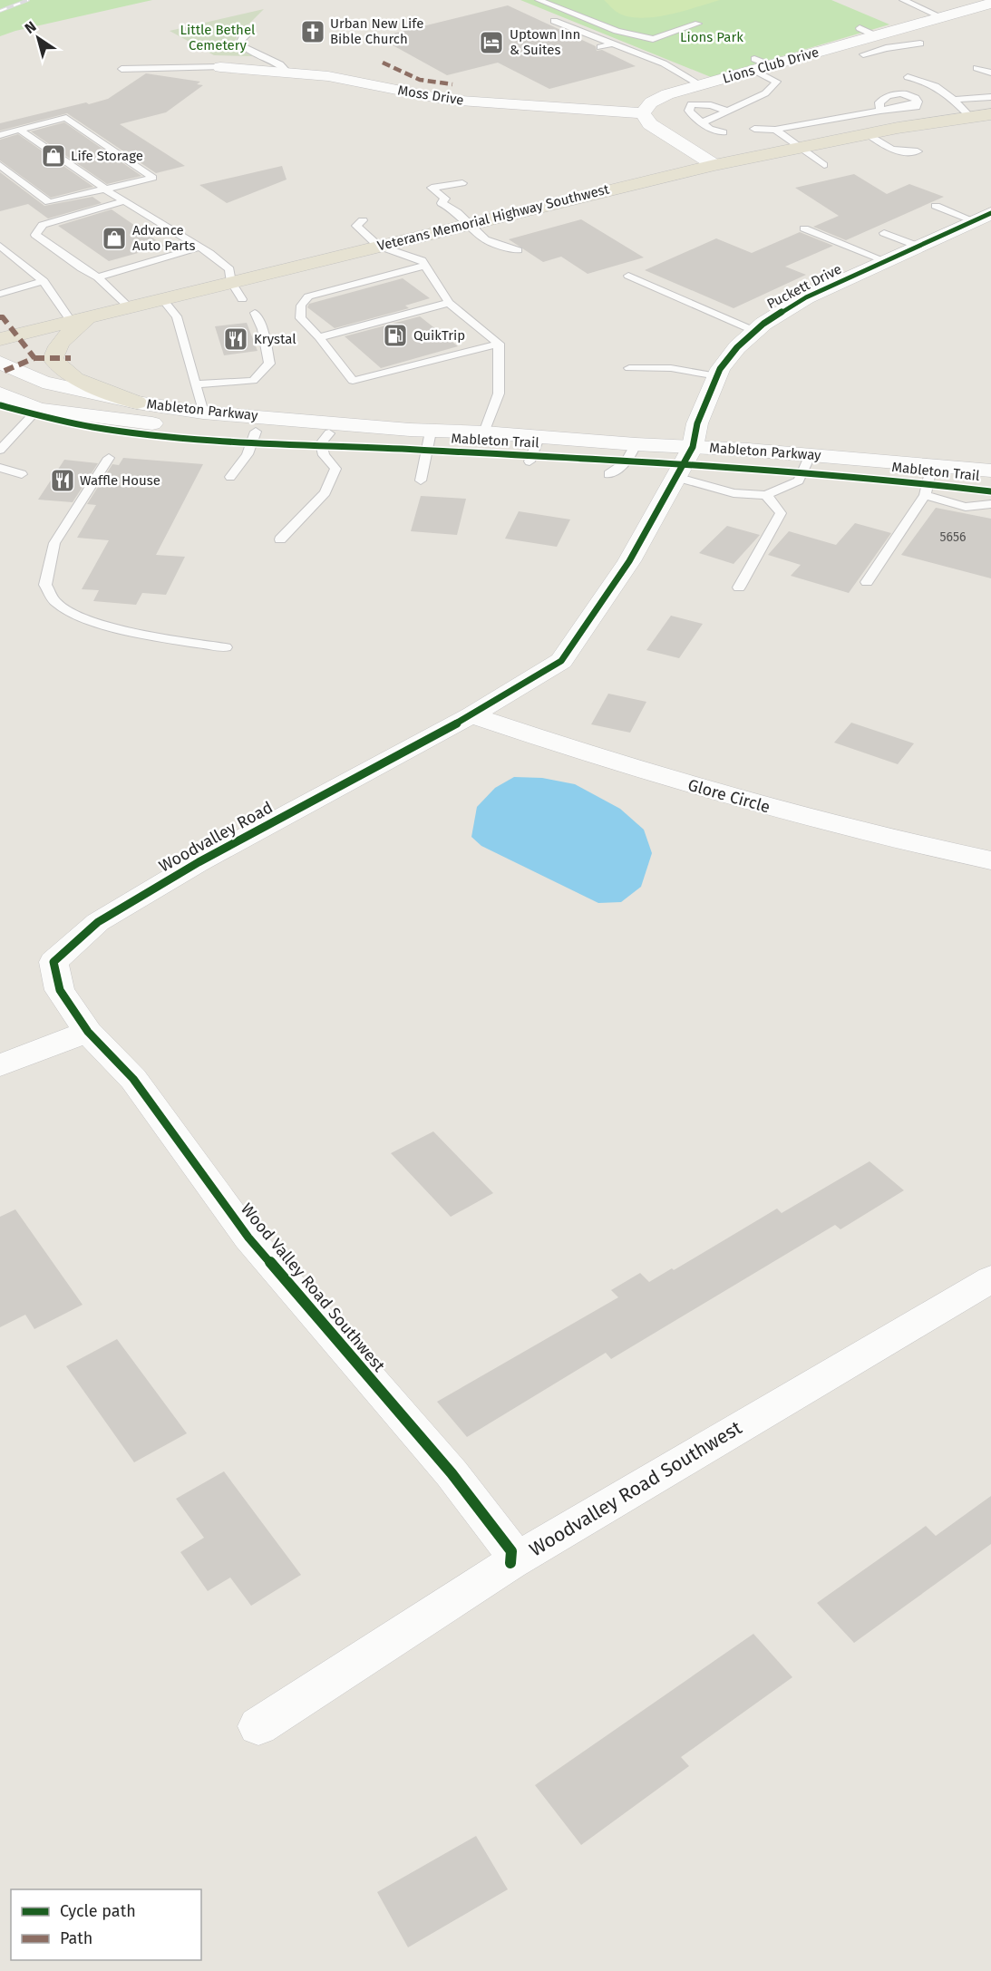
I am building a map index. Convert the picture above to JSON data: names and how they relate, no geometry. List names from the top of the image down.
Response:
{
  "streets": {
    "main road": ["Veterans Memorial Highway Southwest"],
    "street": [
      "Lions Club Drive",
      "Moss Drive",
      "Puckett Drive",
      "Mableton Parkway",
      "Glore Circle",
      "Woodvalley Road",
      "Wood Valley Road Southwest",
      "Woodvalley Road Southwest"
    ],
    "cycle path": ["Mableton Trail"]
  },
  "crossings": [
    ["Lions Club Drive", "Moss Drive"],
    ["Puckett Drive", "Mableton Parkway"],
    ["Puckett Drive", "Glore Circle"],
    ["Puckett Drive", "Woodvalley Road"],
    ["Glore Circle", "Woodvalley Road"],
    ["Woodvalley Road", "Wood Valley Road Southwest"],
    ["Wood Valley Road Southwest", "Woodvalley Road Southwest"]
  ],
  "parks": ["Little Bethel Cemetery", "Lions Park"],
  "places": {
    "church": ["Urban New Life Bible Church"],
    "hotel": ["Uptown Inn & Suites"],
    "shop": ["Life Storage", "Advance Auto Parts"],
    "fuel station": ["QuikTrip"],
    "restaurant": ["Krystal", "Waffle House"]
  },
  "house_numbers": ["5656"],
  "legend": ["Cycle path", "Path"],
  "north": "top left"
}
